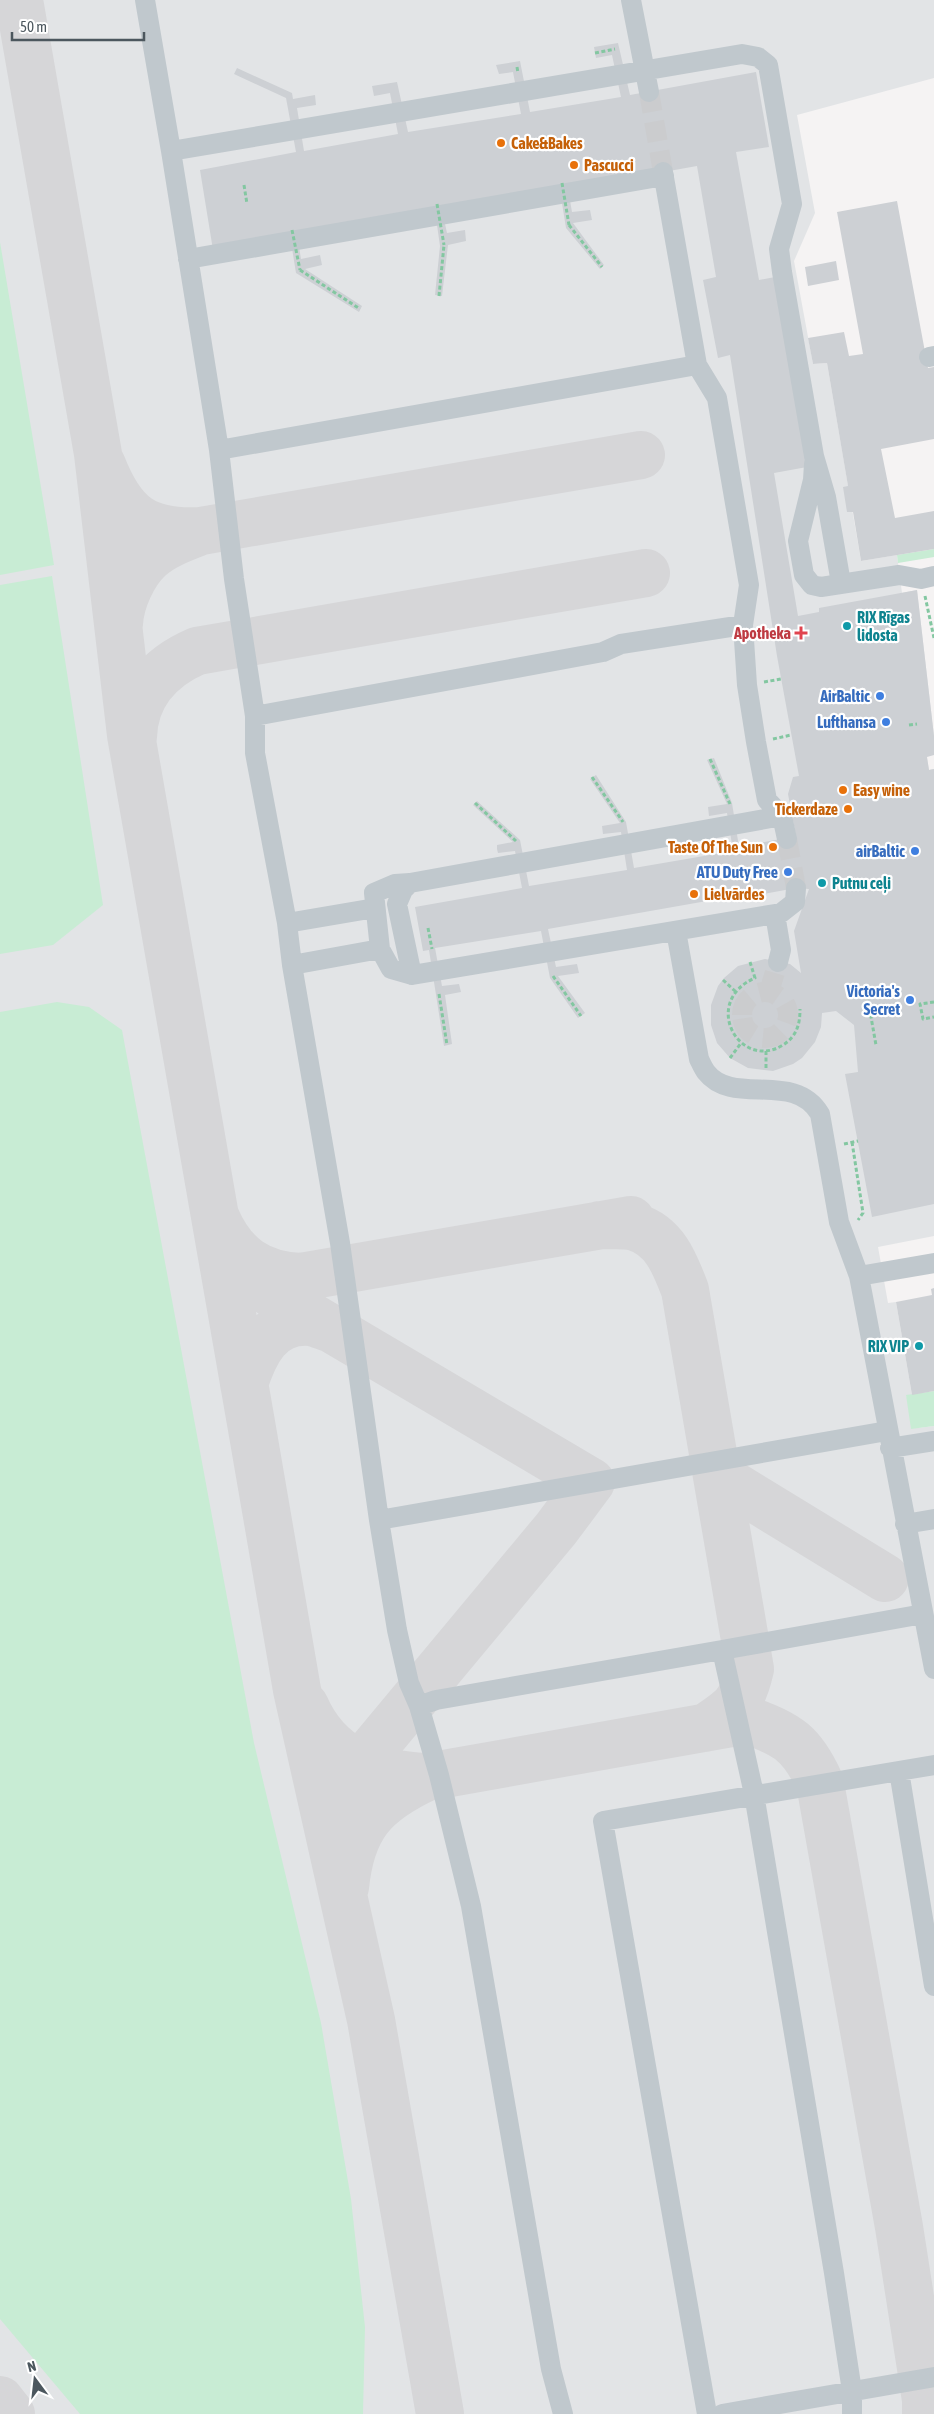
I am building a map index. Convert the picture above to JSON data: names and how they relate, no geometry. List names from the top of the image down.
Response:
{
  "places": {
    "other": [
      "Cake&Bakes",
      "Pascucci",
      "RIX Rīgas lidosta",
      "AirBaltic",
      "Lufthansa",
      "Easy wine",
      "Tickerdaze",
      "Taste Of The Sun",
      "airBaltic",
      "ATU Duty Free",
      "Putnu ceļi",
      "Lielvārdes",
      "Victoria's Secret",
      "RIX VIP"
    ],
    "health": ["Apotheka"]
  },
  "scale_bar": "50 m",
  "north": "top"
}
